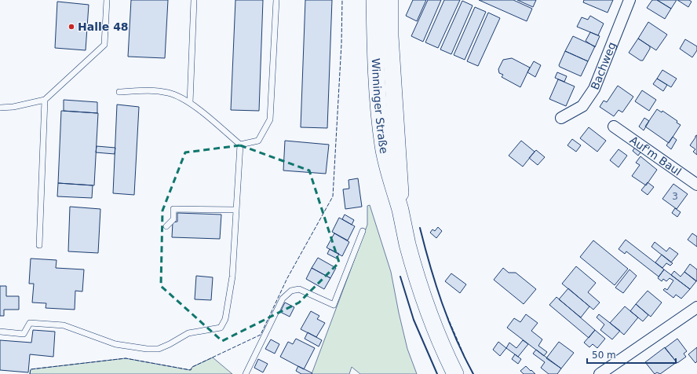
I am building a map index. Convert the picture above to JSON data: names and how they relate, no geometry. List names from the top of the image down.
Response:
{
  "streets": {
    "main road": ["Winninger Straße"],
    "street": ["Bachweg", "Auf'm Baul"]
  },
  "places": ["Halle 48"],
  "house_numbers": ["3"],
  "scale_bar": "50 m"
}
